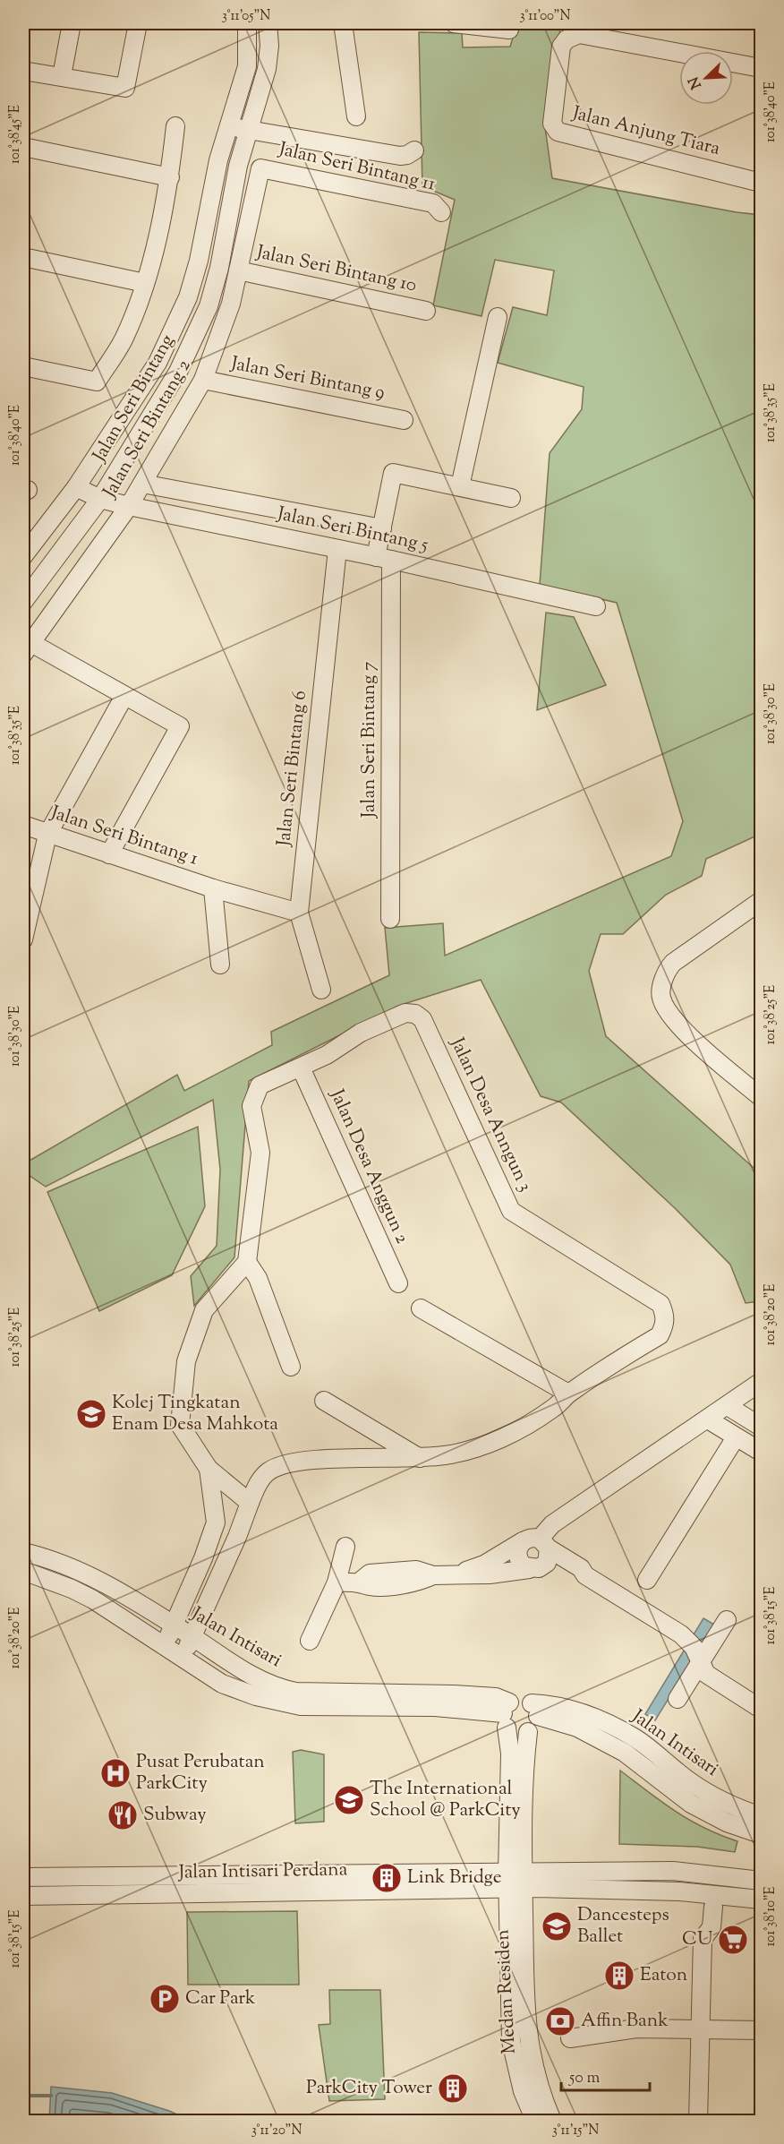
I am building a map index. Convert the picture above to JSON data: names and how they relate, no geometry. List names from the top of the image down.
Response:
{
  "streets": {
    "street": [
      "Jalan Anjung Tiara",
      "Jalan Seri Bintang 11",
      "Jalan Seri Bintang 10",
      "Jalan Seri Bintang 9",
      "Jalan Seri Bintang",
      "Jalan Seri Bintang 2",
      "Jalan Seri Bintang 5",
      "Jalan Seri Bintang 7",
      "Jalan Seri Bintang 6",
      "Jalan Seri Bintang 1",
      "Jalan Desa Anngun 3",
      "Jalan Desa Anggun 2",
      "Jalan Intisari",
      "Jalan Intisari Perdana",
      "Medan Residen"
    ]
  },
  "crossings": [
    ["Jalan Seri Bintang 11", "Jalan Seri Bintang 2"],
    ["Jalan Seri Bintang 10", "Jalan Seri Bintang 2"],
    ["Jalan Seri Bintang 9", "Jalan Seri Bintang 2"],
    ["Jalan Seri Bintang", "Jalan Seri Bintang 5"],
    ["Jalan Seri Bintang 2", "Jalan Seri Bintang 5"],
    ["Jalan Seri Bintang 5", "Jalan Seri Bintang 7"],
    ["Jalan Seri Bintang 5", "Jalan Seri Bintang 6"],
    ["Jalan Seri Bintang 6", "Jalan Seri Bintang 1"],
    ["Jalan Desa Anngun 3", "Jalan Desa Anggun 2"],
    ["Jalan Desa Anngun 3", "Jalan Intisari"],
    ["Jalan Intisari Perdana", "Medan Residen"]
  ],
  "places": {
    "school or university": ["Kolej Tingkatan Enam Desa Mahkota", "The International School @ ParkCity", "Dancesteps Ballet"],
    "hospital": ["Pusat Perubatan ParkCity"],
    "restaurant": ["Subway"],
    "building": ["Link Bridge", "Eaton", "ParkCity Tower"],
    "supermarket": ["CU"],
    "parking": ["Car Park"],
    "bank": ["Affin Bank"]
  },
  "scale_bar": "50 m",
  "north": "bottom left",
  "coordinates": [
    "3°11'05\"N",
    "3°11'00\"N",
    "101°38'40\"E",
    "101°38'45\"E",
    "101°38'35\"E",
    "101°38'30\"E",
    "101°38'25\"E",
    "101°38'20\"E",
    "101°38'15\"E",
    "101°38'10\"E",
    "3°11'20\"N",
    "3°11'15\"N"
  ]
}
